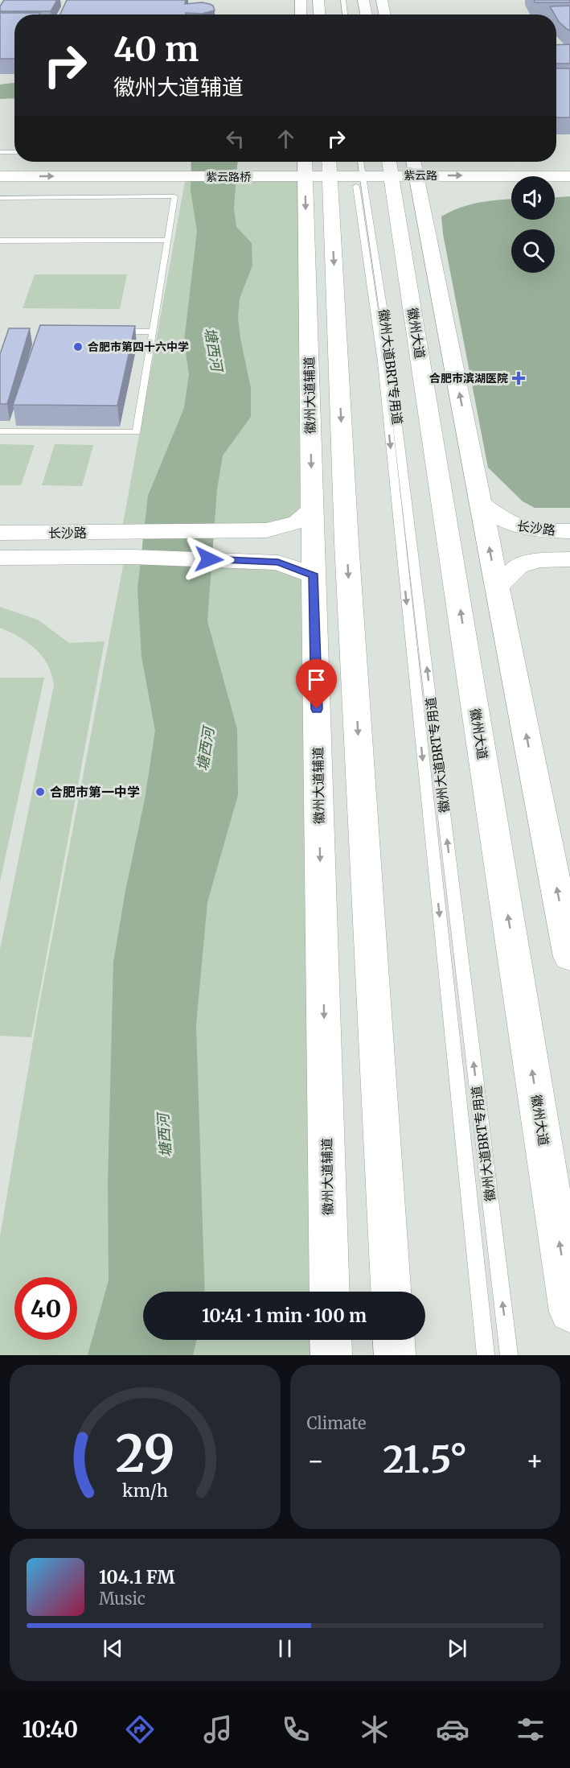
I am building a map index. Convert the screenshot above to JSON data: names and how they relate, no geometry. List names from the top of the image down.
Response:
{
  "streets": {
    "main road": [
      "紫云路",
      "紫云路桥",
      "徽州大道",
      "徽州大道辅道",
      "长沙路"
    ],
    "lane": ["徽州大道BRT专用道"]
  },
  "crossings": [
    ["紫云路", "紫云路桥"],
    ["紫云路", "徽州大道"],
    ["紫云路", "徽州大道BRT专用道"],
    ["紫云路", "徽州大道辅道"],
    ["徽州大道BRT专用道", "徽州大道辅道"],
    ["徽州大道辅道", "长沙路"]
  ],
  "one_way": ["紫云路", "紫云路桥"],
  "water": ["塘西河"],
  "places": {
    "other": ["合肥市第四十六中学", "合肥市第一中学"],
    "health": ["合肥市滨湖医院"]
  },
  "page": {
    "turn": ["40 m", "徽州大道辅道"],
    "limit": "40",
    "trip": "10:41 · 1 min · 100 m",
    "tile": "Climate",
    "heat": ["−", "21.5°", "+"],
    "song": ["104.1 FM", "Music"],
    "tabs": "10:40",
    "gauge": ["29", "km/h"]
  }
}
